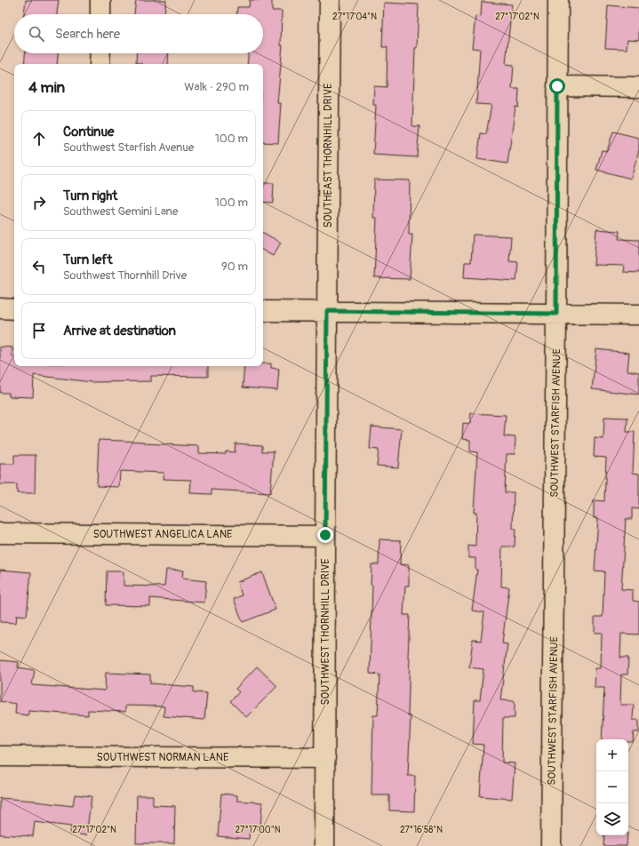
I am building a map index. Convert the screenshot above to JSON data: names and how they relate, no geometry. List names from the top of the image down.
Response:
{
  "streets": {
    "street": [
      "SOUTHEAST THORNHILL DRIVE",
      "SOUTHWEST STARFISH AVENUE",
      "SOUTHWEST ANGELICA LANE",
      "SOUTHWEST THORNHILL DRIVE",
      "SOUTHWEST NORMAN LANE"
    ]
  },
  "crossings": [
    ["SOUTHEAST THORNHILL DRIVE", "SOUTHWEST THORNHILL DRIVE"],
    ["SOUTHWEST ANGELICA LANE", "SOUTHWEST THORNHILL DRIVE"],
    ["SOUTHWEST THORNHILL DRIVE", "SOUTHWEST NORMAN LANE"]
  ],
  "page": {
    "search": "Search here",
    "heading": ["4 min", "Walk · 290 m"],
    "list": [
      ["Continue", "Southwest Starfish Avenue", "100 m"],
      ["Turn right", "Southwest Gemini Lane", "100 m"],
      ["Turn left", "Southwest Thornhill Drive", "90 m"],
      "Arrive at destination"
    ],
    "map_buttons": ["+", "−"]
  },
  "coordinates": [
    "27°17'04\"N",
    "27°17'02\"N",
    "27°17'00\"N",
    "27°16'58\"N"
  ]
}
